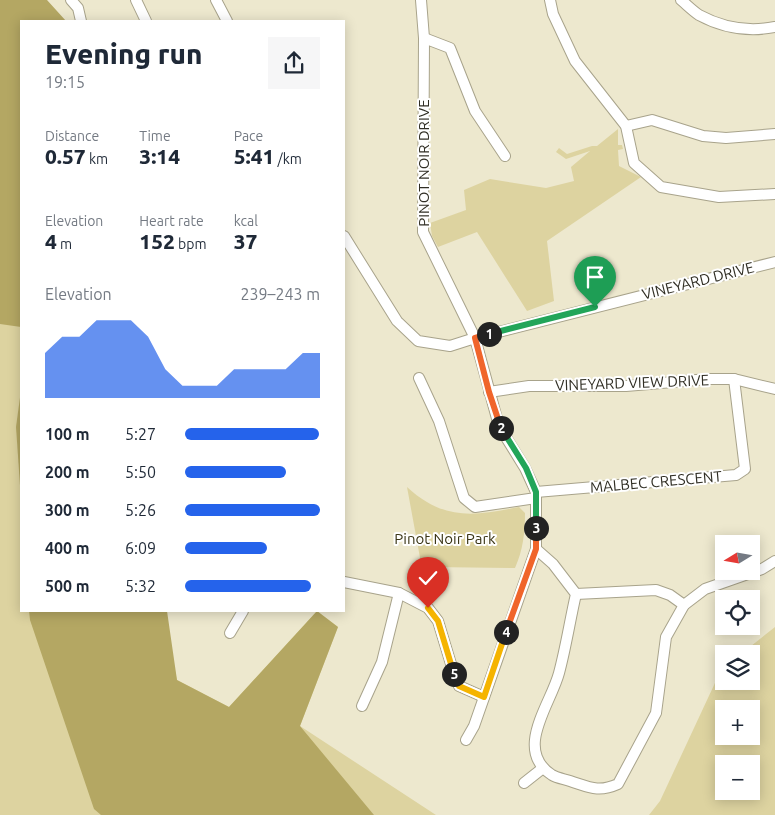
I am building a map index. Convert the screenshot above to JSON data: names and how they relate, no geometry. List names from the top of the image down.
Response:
{
  "streets": {
    "street": [
      "PINOT NOIR DRIVE",
      "VINEYARD DRIVE",
      "VINEYARD VIEW DRIVE",
      "MALBEC CRESCENT"
    ]
  },
  "crossings": [
    ["PINOT NOIR DRIVE", "VINEYARD DRIVE"],
    ["PINOT NOIR DRIVE", "VINEYARD VIEW DRIVE"],
    ["PINOT NOIR DRIVE", "MALBEC CRESCENT"],
    ["VINEYARD VIEW DRIVE", "MALBEC CRESCENT"]
  ],
  "parks": ["Pinot Noir Park"],
  "north": "left",
  "page": {
    "heading": ["Evening run", "19:15"],
    "stats": [
      ["Distance", "0.57 km"],
      ["Time", "3:14"],
      ["Pace", "5:41 /km"],
      ["Elevation", "4 m"],
      ["Heart rate", "152 bpm"],
      ["kcal", "37"]
    ],
    "chart": ["Elevation", "239–243 m"],
    "pins": [
      "1",
      "2",
      "3",
      "4",
      "5"
    ],
    "list": [
      {
        "name": "100 m",
        "note": "5:27"
      },
      {
        "name": "200 m",
        "note": "5:50"
      },
      {
        "name": "300 m",
        "note": "5:26"
      },
      {
        "name": "400 m",
        "note": "6:09"
      },
      {
        "name": "500 m",
        "note": "5:32"
      }
    ],
    "map_buttons": ["+", "−"]
  }
}
